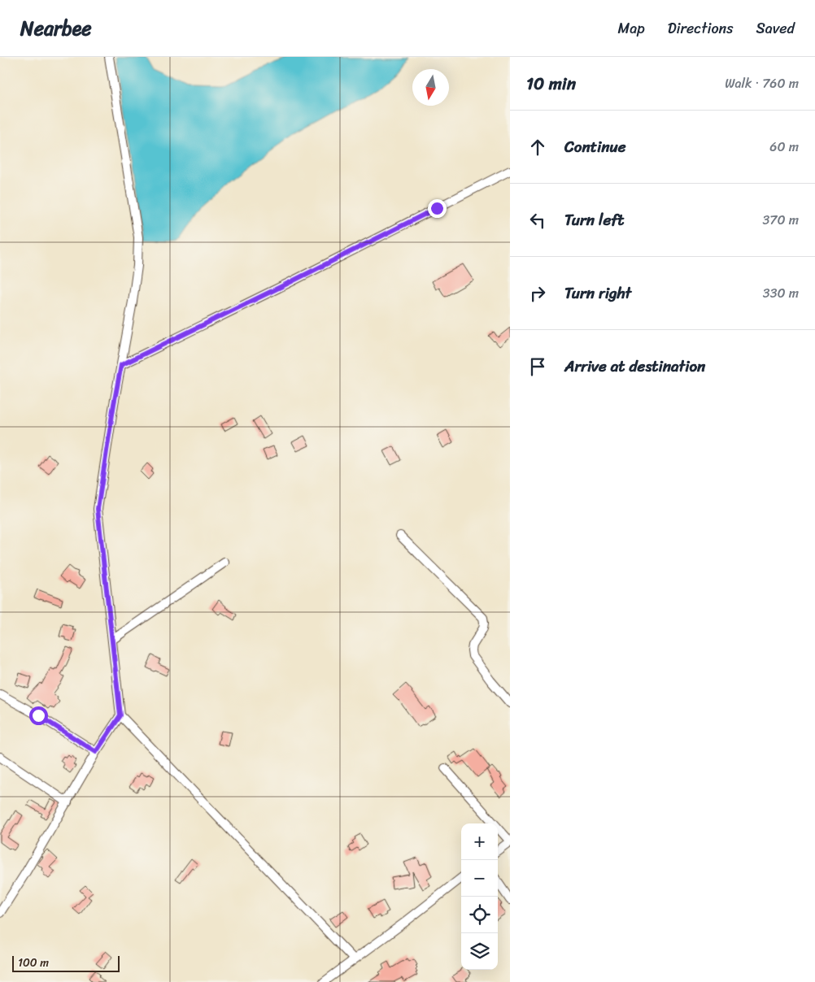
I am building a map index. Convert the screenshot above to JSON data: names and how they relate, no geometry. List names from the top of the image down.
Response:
{
  "scale_bar": "100 m",
  "north": "bottom",
  "page": {
    "header": "Nearbee",
    "nav": ["Map", "Directions", "Saved"],
    "heading": ["10 min", "Walk · 760 m"],
    "list": [
      ["Continue", "60 m"],
      ["Turn left", "370 m"],
      ["Turn right", "330 m"],
      "Arrive at destination"
    ],
    "map_buttons": ["+", "−"],
    "scale": "100 m"
  }
}
